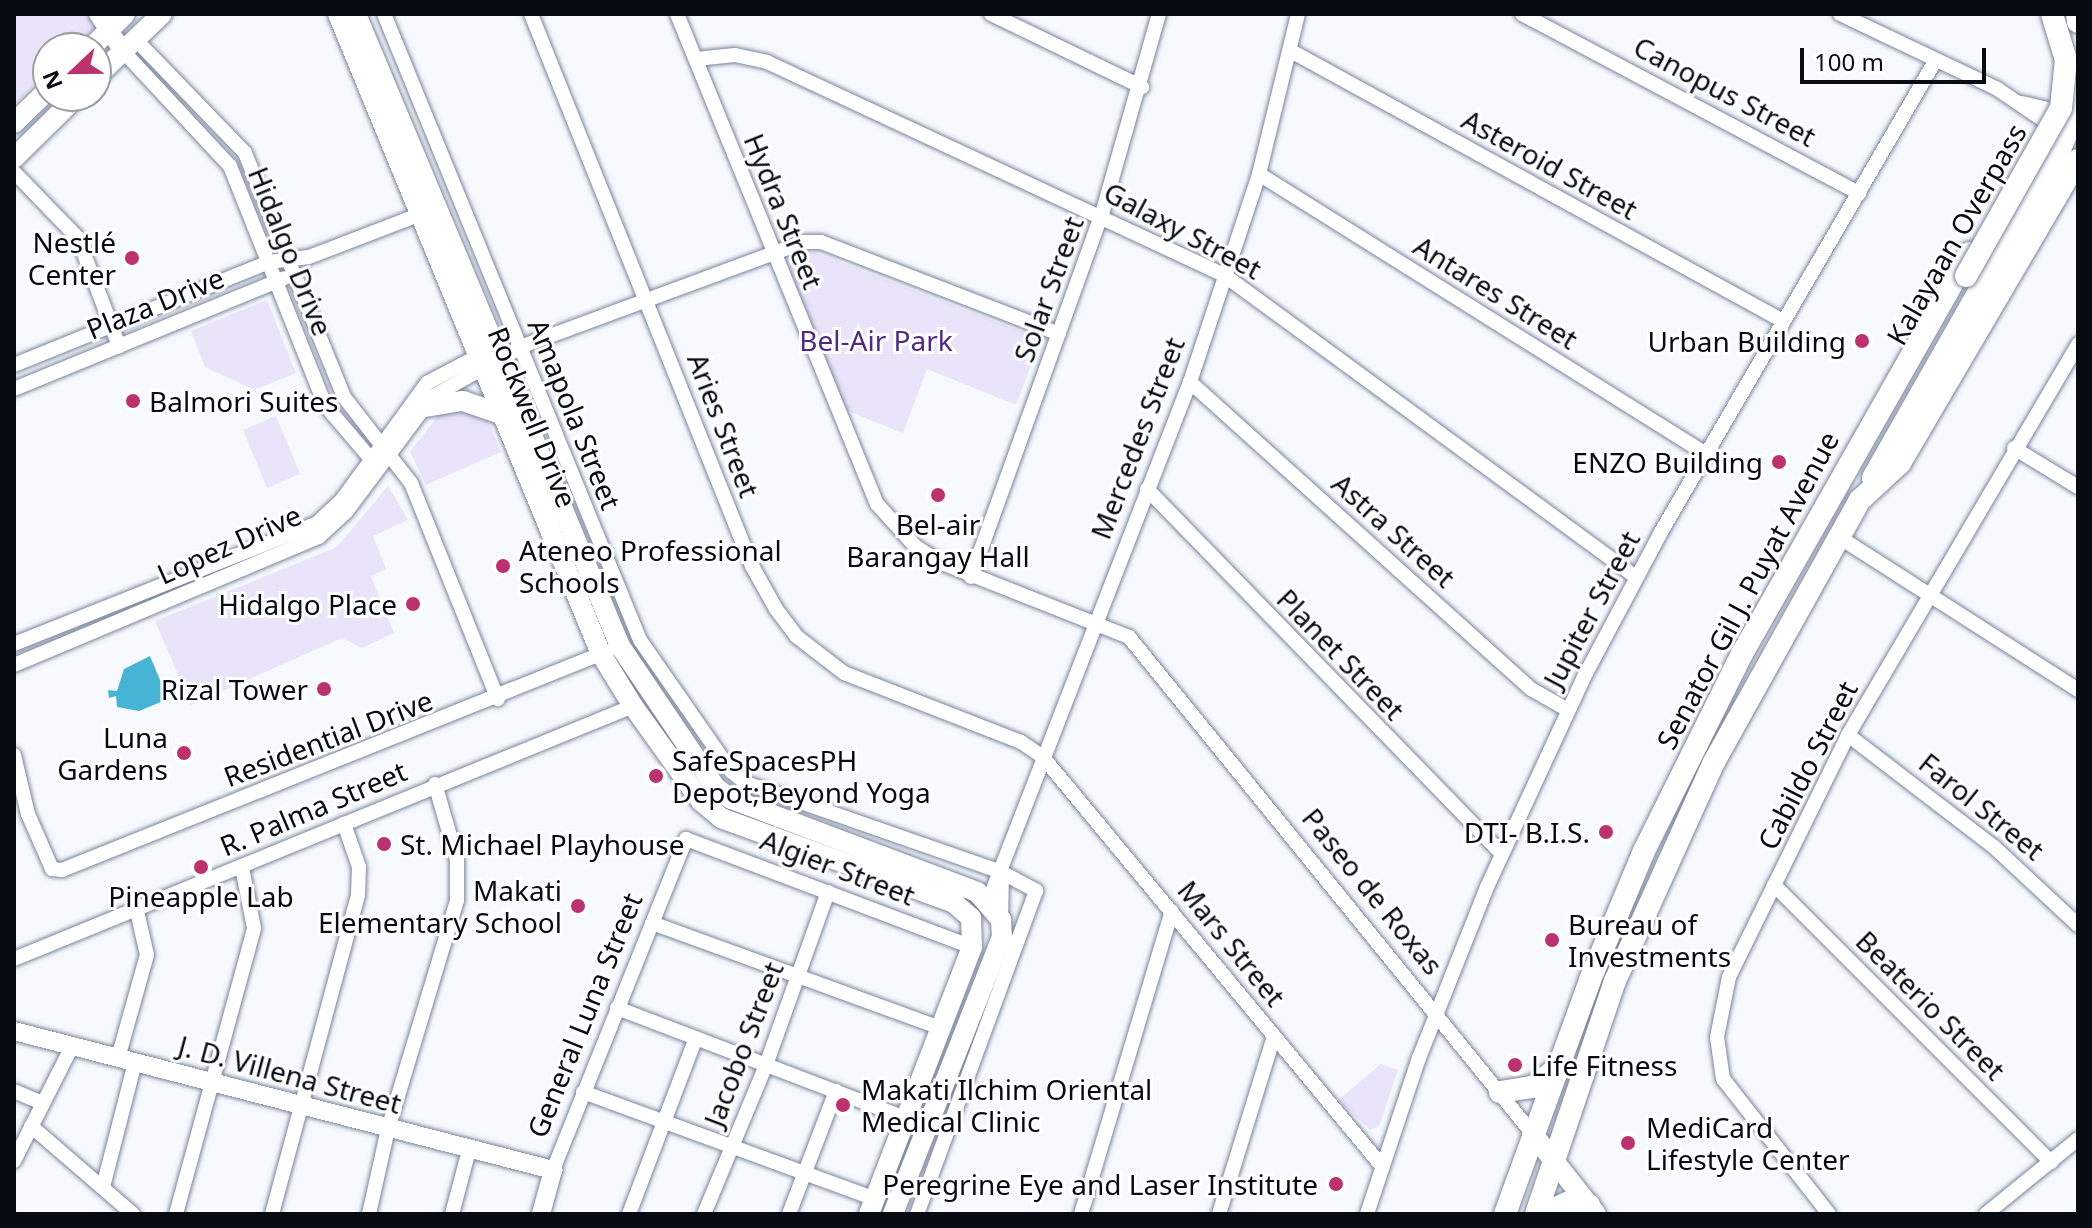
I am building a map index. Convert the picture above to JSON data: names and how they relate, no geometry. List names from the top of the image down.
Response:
{
  "streets": {
    "main road": [
      "Kalayaan Overpass",
      "Rockwell Drive",
      "Senator Gil J. Puyat Avenue",
      "Paseo de Roxas"
    ],
    "street": [
      "Canopus Street",
      "Asteroid Street",
      "Hydra Street",
      "Galaxy Street",
      "Hidalgo Drive",
      "Solar Street",
      "Antares Street",
      "Plaza Drive",
      "Amapola Street",
      "Aries Street",
      "Mercedes Street",
      "Astra Street",
      "Lopez Drive",
      "Jupiter Street",
      "Planet Street",
      "Residential Drive",
      "Cabildo Street",
      "Farol Street",
      "R. Palma Street",
      "Algier Street",
      "Mars Street",
      "Beaterio Street",
      "General Luna Street",
      "Jacobo Street",
      "J. D. Villena Street"
    ]
  },
  "crossings": [
    ["Canopus Street", "Jupiter Street"],
    ["Asteroid Street", "Mercedes Street"],
    ["Asteroid Street", "Jupiter Street"],
    ["Hydra Street", "Galaxy Street"],
    ["Hydra Street", "Solar Street"],
    ["Hydra Street", "Mercedes Street"],
    ["Hydra Street", "Paseo de Roxas"],
    ["Galaxy Street", "Solar Street"],
    ["Galaxy Street", "Mercedes Street"],
    ["Galaxy Street", "Jupiter Street"],
    ["Kalayaan Overpass", "Senator Gil J. Puyat Avenue"],
    ["Hidalgo Drive", "Plaza Drive"],
    ["Hidalgo Drive", "Lopez Drive"],
    ["Hidalgo Drive", "Residential Drive"],
    ["Antares Street", "Mercedes Street"],
    ["Antares Street", "Jupiter Street"],
    ["Plaza Drive", "Rockwell Drive"],
    ["Amapola Street", "Mercedes Street"],
    ["Rockwell Drive", "Mercedes Street"],
    ["Rockwell Drive", "Lopez Drive"],
    ["Rockwell Drive", "Residential Drive"],
    ["Rockwell Drive", "R. Palma Street"],
    ["Rockwell Drive", "Algier Street"],
    ["Aries Street", "Mercedes Street"],
    ["Aries Street", "Mars Street"],
    ["Mercedes Street", "Astra Street"],
    ["Mercedes Street", "Planet Street"],
    ["Mercedes Street", "Paseo de Roxas"],
    ["Mercedes Street", "Mars Street"],
    ["Astra Street", "Jupiter Street"],
    ["Senator Gil J. Puyat Avenue", "Paseo de Roxas"],
    ["Jupiter Street", "Planet Street"],
    ["Jupiter Street", "Paseo de Roxas"],
    ["Jupiter Street", "Mars Street"],
    ["Cabildo Street", "Farol Street"],
    ["Cabildo Street", "Beaterio Street"],
    ["Algier Street", "General Luna Street"],
    ["Algier Street", "Jacobo Street"],
    ["General Luna Street", "J. D. Villena Street"]
  ],
  "parks": ["Bel-Air Park"],
  "places": [
    "Nestlé Center",
    "Urban Building",
    "Balmori Suites",
    "ENZO Building",
    "Bel-air Barangay Hall",
    "Ateneo Professional Schools",
    "Hidalgo Place",
    "Rizal Tower",
    "Luna Gardens",
    "SafeSpacesPH Depot;Beyond Yoga",
    "DTI- B.I.S.",
    "St. Michael Playhouse",
    "Pineapple Lab",
    "Makati Elementary School",
    "Bureau of Investments",
    "Life Fitness",
    "Makati Ilchim Oriental Medical Clinic",
    "MediCard Lifestyle Center",
    "Peregrine Eye and Laser Institute"
  ],
  "scale_bar": "100 m",
  "north": "left"
}
